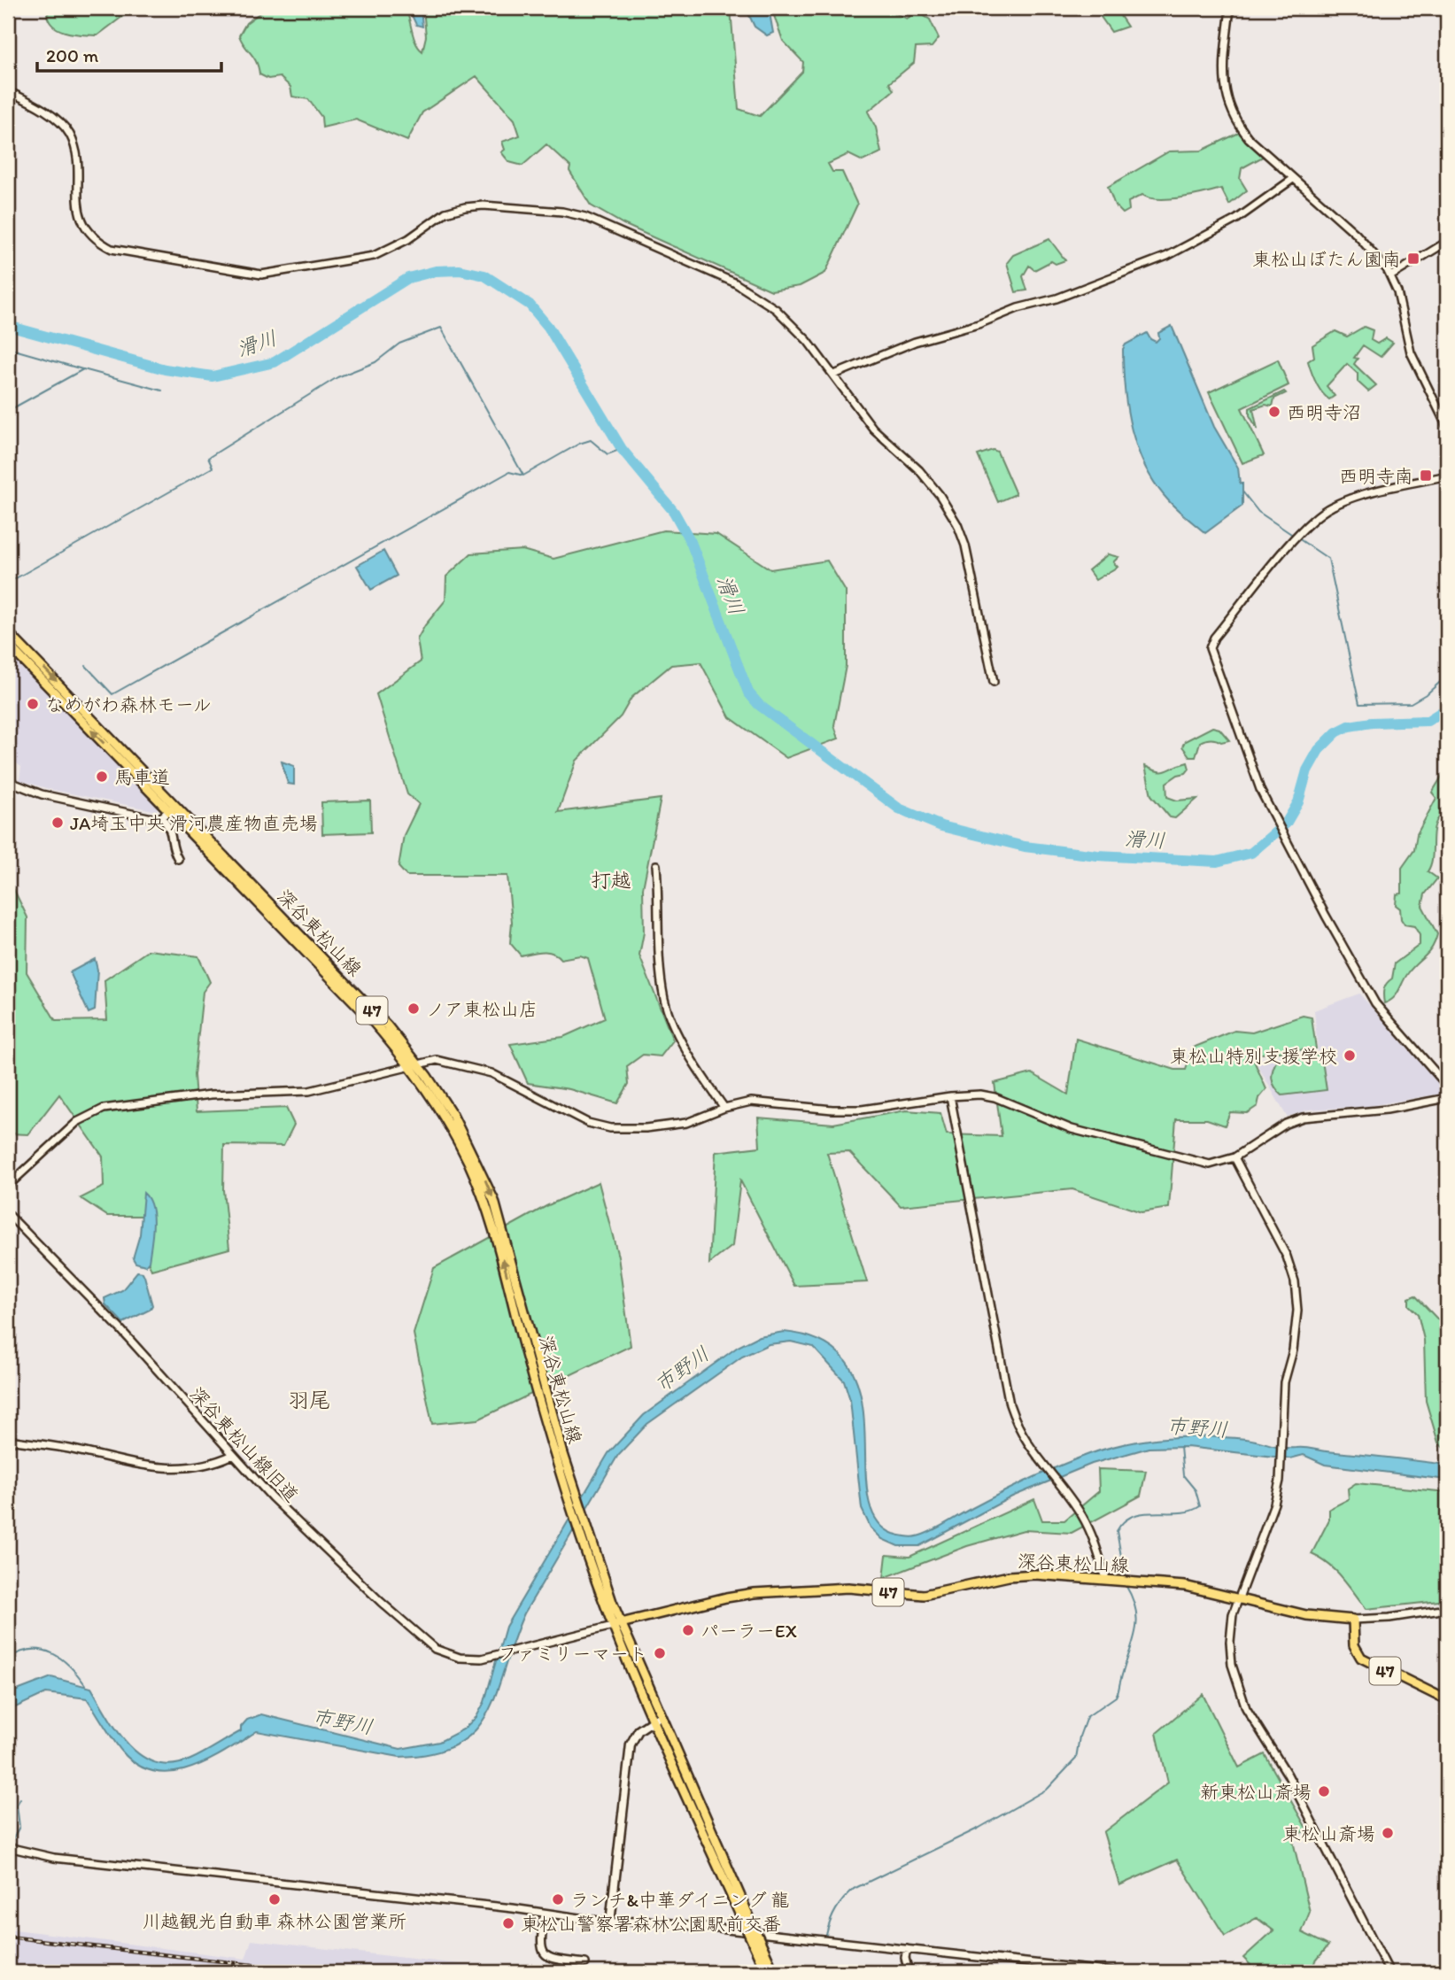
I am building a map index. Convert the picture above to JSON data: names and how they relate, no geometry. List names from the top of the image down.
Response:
{
  "streets": {
    "main road": ["深谷東松山線", "47"],
    "street": ["深谷東松山線旧道"]
  },
  "crossings": [
    ["深谷東松山線", "47"],
    ["深谷東松山線", "深谷東松山線旧道"],
    ["47", "深谷東松山線旧道"]
  ],
  "districts": ["打越", "羽尾"],
  "water": ["滑川", "市野川"],
  "places": {
    "transit": ["東松山ぼたん園南", "西明寺南"],
    "other": [
      "西明寺沼",
      "なめがわ森林モール",
      "馬車道",
      "JA埼玉中央 滑河農産物直売場",
      "ノア東松山店",
      "東松山特別支援学校",
      "パーラーEX",
      "ファミリーマート",
      "新東松山斎場",
      "東松山斎場",
      "川越観光自動車 森林公園営業所",
      "ランチ&中華ダイニング 龍",
      "東松山警察署森林公園駅前交番"
    ]
  },
  "scale_bar": "200 m"
}
